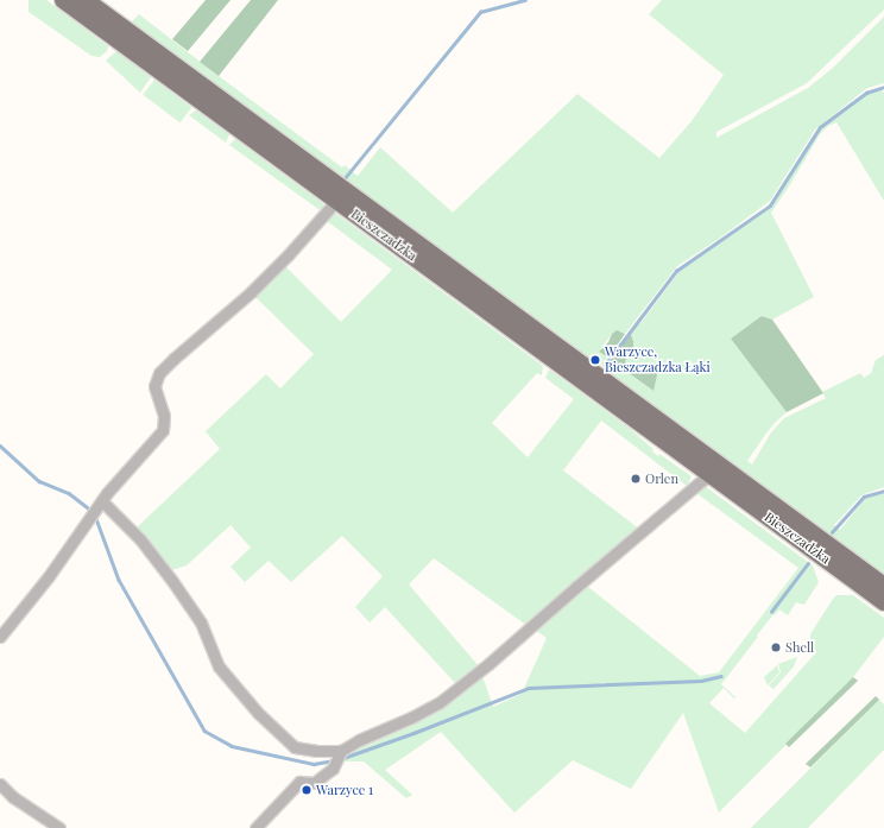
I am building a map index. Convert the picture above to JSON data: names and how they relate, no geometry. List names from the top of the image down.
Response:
{
  "streets": {
    "main road": ["Bieszczadzka"]
  },
  "places": [
    "Warzyce, Bieszczadzka Łąki",
    "Orlen",
    "Shell",
    "Warzyce 1"
  ]
}
